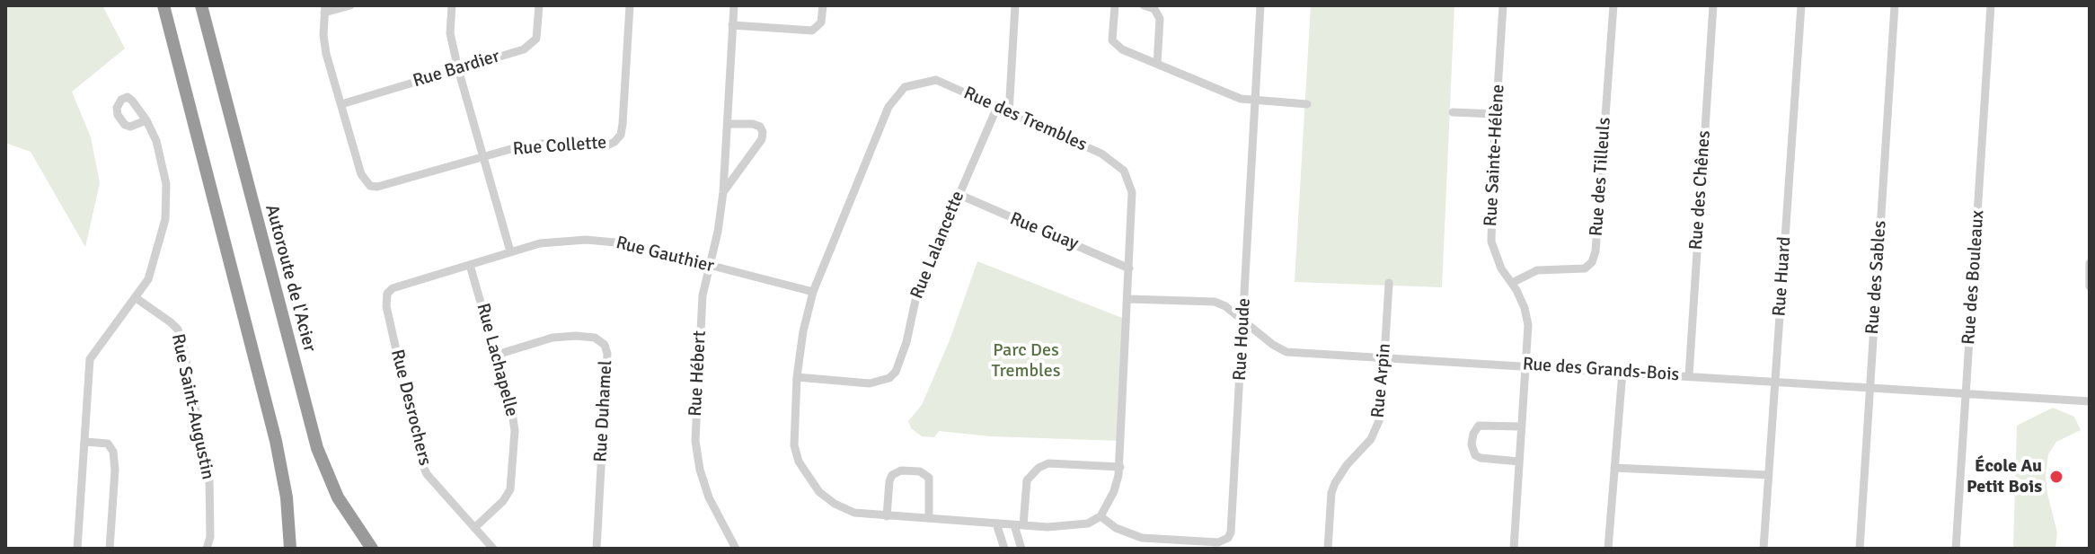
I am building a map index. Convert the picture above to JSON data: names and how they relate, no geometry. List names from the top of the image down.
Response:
{
  "streets": {
    "highway": ["Autoroute de l'Acier"],
    "street": [
      "Rue Bardier",
      "Rue des Trembles",
      "Rue Collette",
      "Rue Sainte-Hélène",
      "Rue des Tilleuls",
      "Rue des Chênes",
      "Rue Guay",
      "Rue Lalancette",
      "Rue Gauthier",
      "Rue Huard",
      "Rue des Sables",
      "Rue des Bouleaux",
      "Rue Houde",
      "Rue Lachapelle",
      "Rue des Grands-Bois",
      "Rue Hébert",
      "Rue Arpin",
      "Rue Saint-Augustin",
      "Rue Desrochers",
      "Rue Duhamel"
    ]
  },
  "crossings": [
    ["Rue Bardier", "Rue Collette"],
    ["Rue des Trembles", "Rue Guay"],
    ["Rue des Trembles", "Rue Lalancette"],
    ["Rue des Trembles", "Rue Gauthier"],
    ["Rue des Trembles", "Rue Houde"],
    ["Rue des Trembles", "Rue des Grands-Bois"],
    ["Rue Sainte-Hélène", "Rue des Tilleuls"],
    ["Rue Sainte-Hélène", "Rue des Grands-Bois"],
    ["Rue des Chênes", "Rue des Grands-Bois"],
    ["Rue Guay", "Rue Lalancette"],
    ["Rue Gauthier", "Rue Lachapelle"],
    ["Rue Gauthier", "Rue Hébert"],
    ["Rue Gauthier", "Rue Desrochers"],
    ["Rue Huard", "Rue des Grands-Bois"],
    ["Rue des Sables", "Rue des Grands-Bois"],
    ["Rue des Bouleaux", "Rue des Grands-Bois"],
    ["Rue Houde", "Rue des Grands-Bois"],
    ["Rue Lachapelle", "Rue Desrochers"],
    ["Rue Lachapelle", "Rue Duhamel"],
    ["Rue des Grands-Bois", "Rue Arpin"]
  ],
  "parks": ["Parc Des Trembles"],
  "places": ["École Au Petit Bois"]
}
